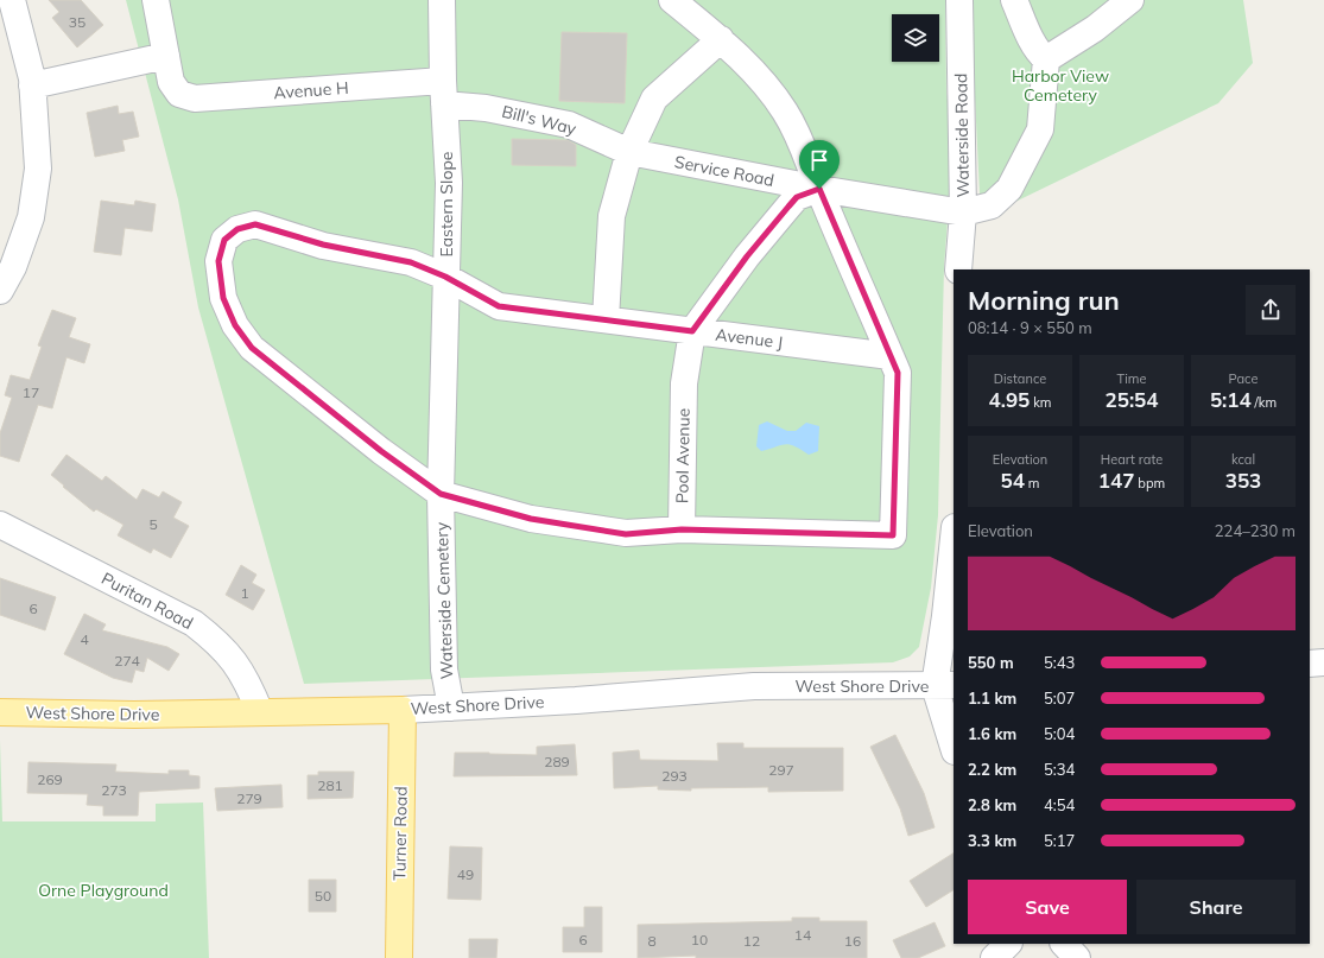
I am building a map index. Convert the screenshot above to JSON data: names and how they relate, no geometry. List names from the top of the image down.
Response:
{
  "streets": {
    "main road": ["West Shore Drive", "Turner Road"],
    "street": [
      "Avenue H",
      "Bill's Way",
      "Waterside Road",
      "Service Road",
      "Eastern Slope",
      "Avenue J",
      "Pool Avenue",
      "Puritan Road",
      "Waterside Cemetery"
    ]
  },
  "crossings": [
    ["Avenue H", "Bill's Way"],
    ["Avenue H", "Eastern Slope"],
    ["Bill's Way", "Service Road"],
    ["Bill's Way", "Eastern Slope"],
    ["Waterside Road", "Service Road"],
    ["Eastern Slope", "Avenue J"],
    ["Eastern Slope", "Waterside Cemetery"],
    ["Avenue J", "Pool Avenue"],
    ["Avenue J", "Waterside Cemetery"],
    ["Puritan Road", "West Shore Drive"],
    ["Waterside Cemetery", "West Shore Drive"],
    ["West Shore Drive", "Turner Road"]
  ],
  "parks": ["Harbor View Cemetery", "Orne Playground"],
  "house_numbers": [
    "35",
    "17",
    "5",
    "1",
    "6",
    "4",
    "274",
    "289",
    "297",
    "293",
    "269",
    "281",
    "273",
    "279",
    "49",
    "50",
    "14",
    "6",
    "10",
    "8",
    "12",
    "16"
  ],
  "page": {
    "heading": ["Morning run", "08:14 · 9 × 550 m"],
    "stats": [
      ["Distance", "4.95 km"],
      ["Time", "25:54"],
      ["Pace", "5:14 /km"],
      ["Elevation", "54 m"],
      ["Heart rate", "147 bpm"],
      ["kcal", "353"]
    ],
    "chart": ["Elevation", "224–230 m"],
    "list": [
      {
        "name": "550 m",
        "note": "5:43"
      },
      {
        "name": "1.1 km",
        "note": "5:07"
      },
      {
        "name": "1.6 km",
        "note": "5:04"
      },
      {
        "name": "2.2 km",
        "note": "5:34"
      },
      {
        "name": "2.8 km",
        "note": "4:54"
      },
      {
        "name": "3.3 km",
        "note": "5:17"
      }
    ],
    "buttons": ["Save", "Share"]
  }
}
